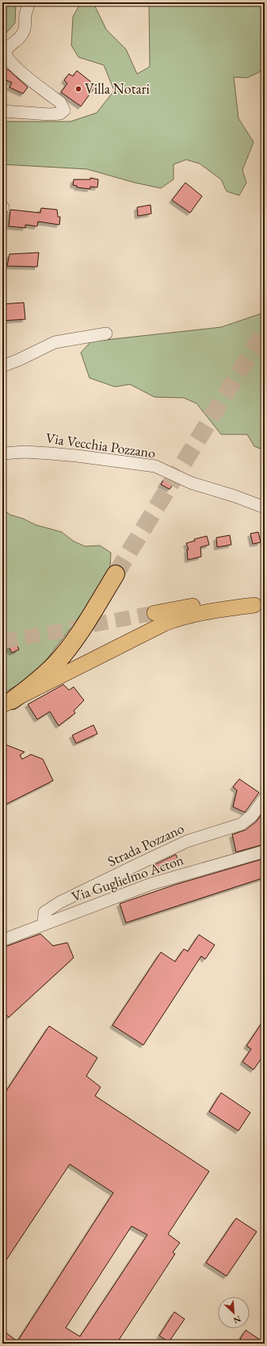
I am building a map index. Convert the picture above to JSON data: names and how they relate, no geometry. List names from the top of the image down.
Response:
{
  "streets": {
    "street": ["Via Vecchia Pozzano", "Strada Pozzano", "Via Guglielmo Acton"]
  },
  "crossings": [
    ["Strada Pozzano", "Via Guglielmo Acton"]
  ],
  "places": ["Villa Notari"],
  "north": "bottom right"
}
